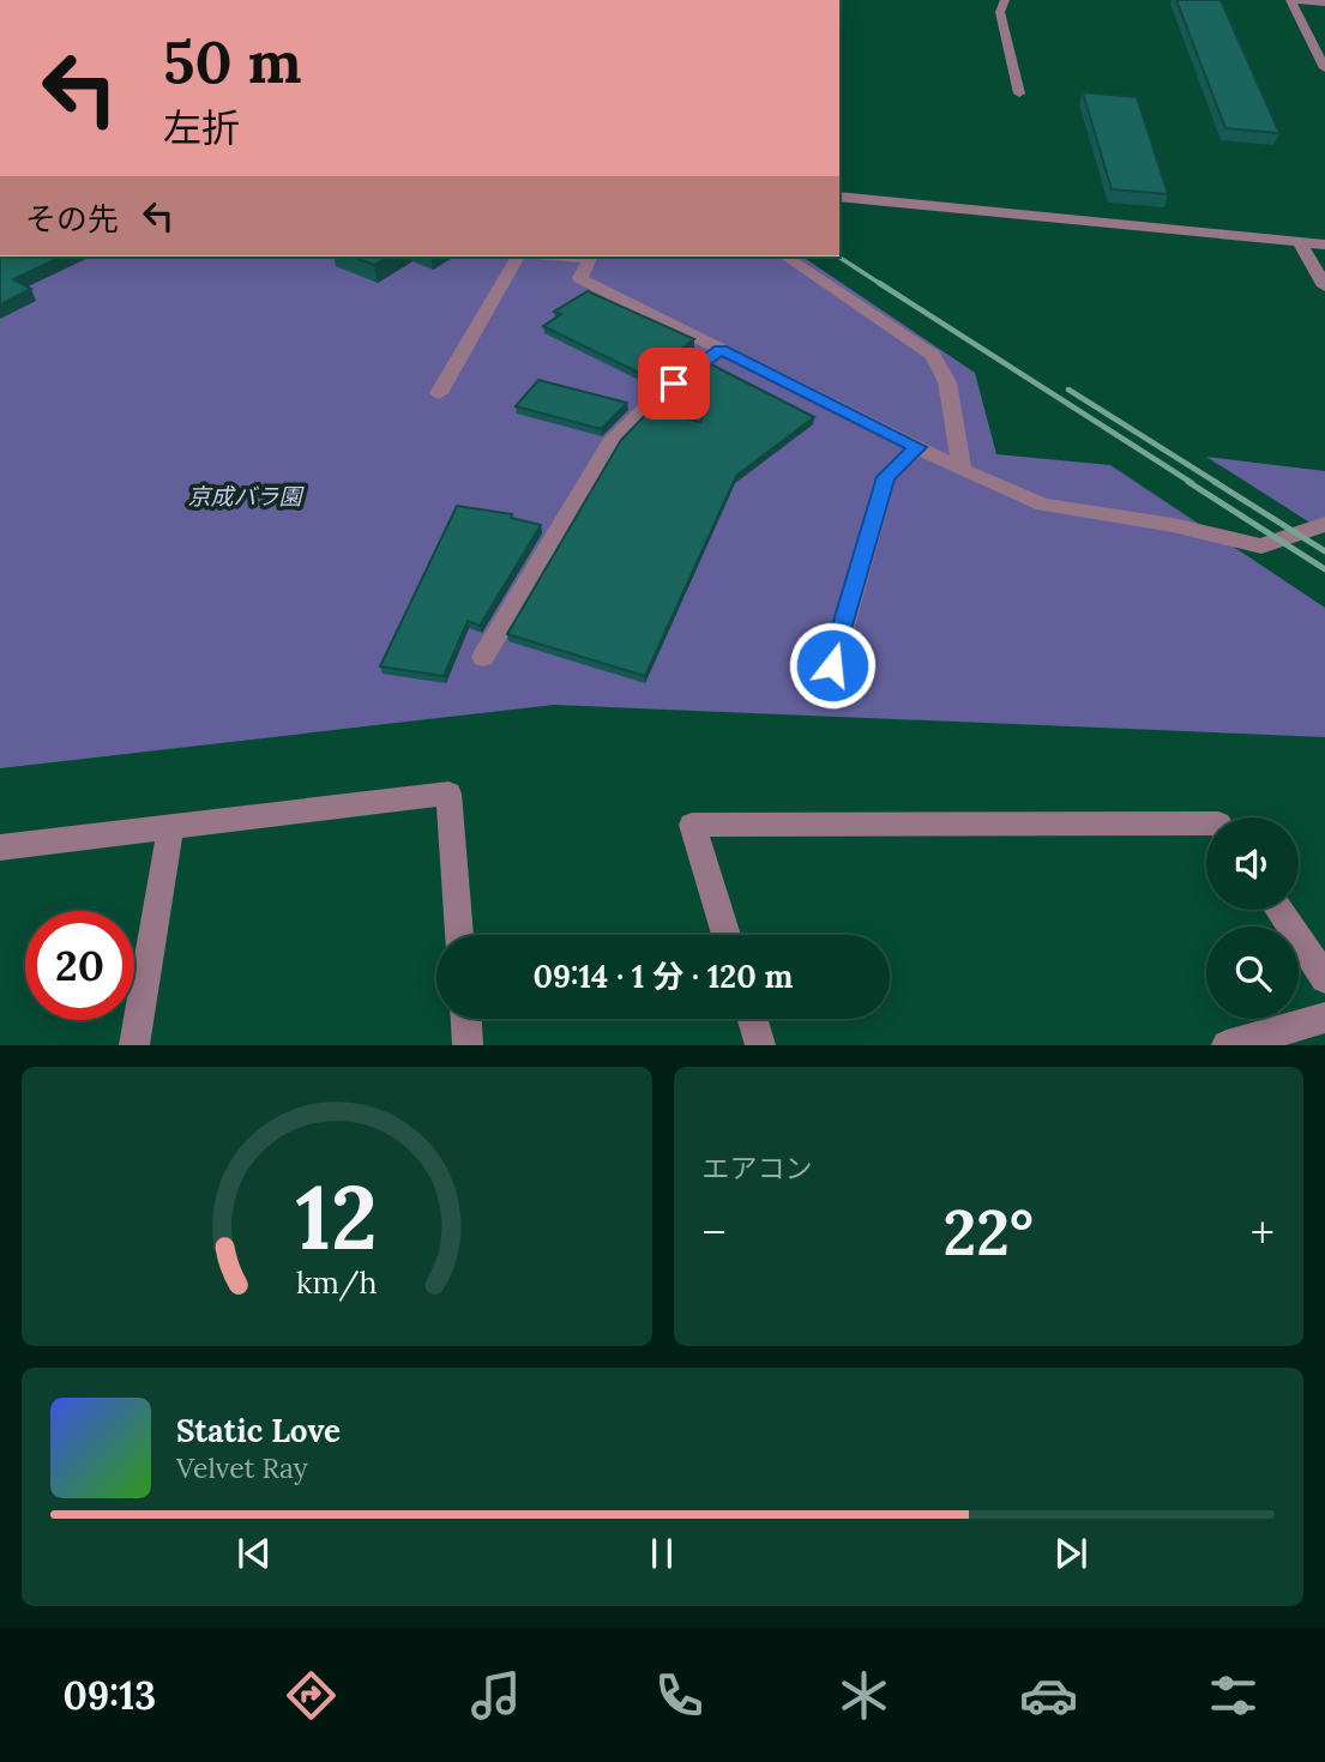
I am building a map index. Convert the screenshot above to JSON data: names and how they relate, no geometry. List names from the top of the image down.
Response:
{
  "parks": ["京成バラ園"],
  "page": {
    "turn": ["50 m", "左折"],
    "then": "その先",
    "limit": "20",
    "trip": "09:14 · 1 分 · 120 m",
    "tile": "エアコン",
    "heat": ["−", "22°", "+"],
    "song": ["Static Love", "Velvet Ray"],
    "tabs": "09:13",
    "gauge": ["12", "km/h"]
  }
}
